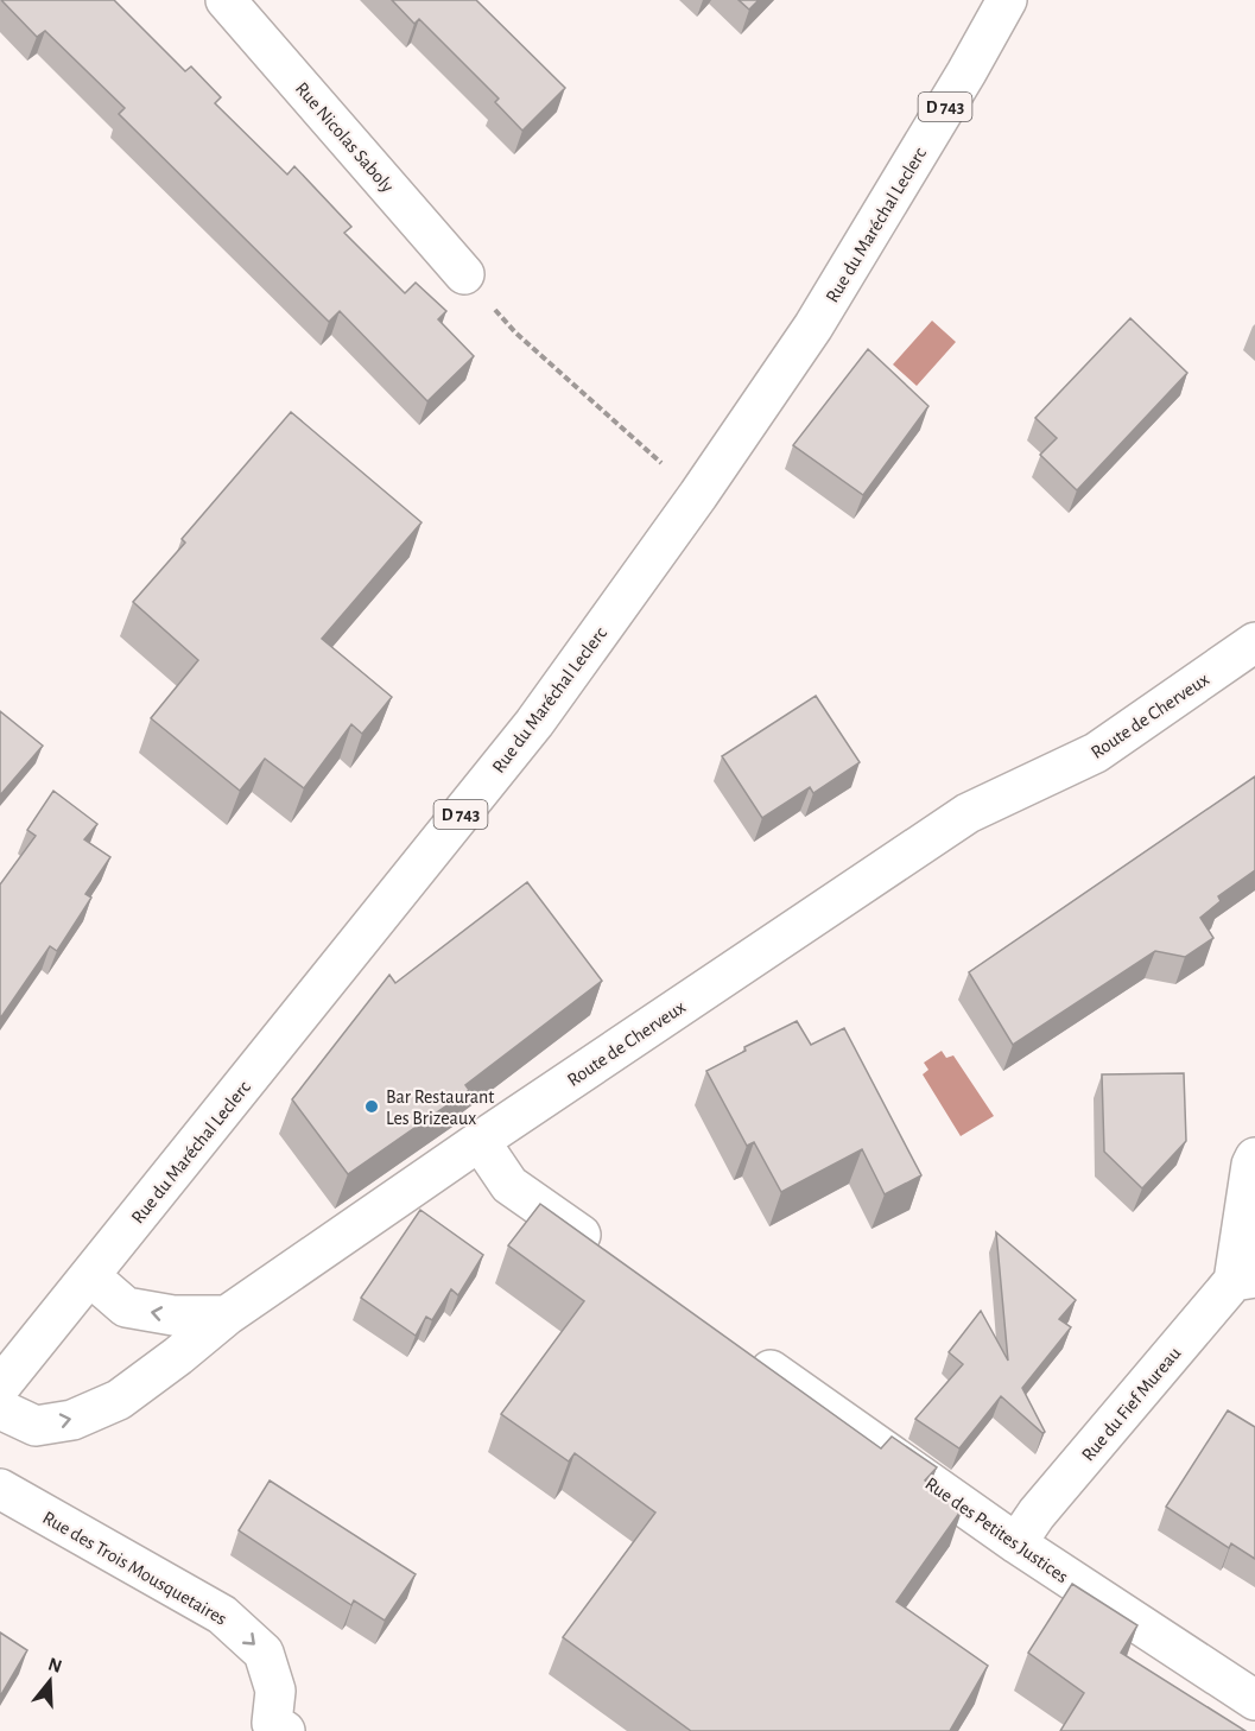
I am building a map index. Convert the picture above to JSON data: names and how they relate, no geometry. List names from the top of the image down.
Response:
{
  "streets": {
    "main road": [
      "D 743",
      "Rue Nicolas Saboly",
      "Rue du Maréchal Leclerc",
      "Route de Cherveux",
      "Rue du Fief Mureau",
      "Rue des Petites Justices",
      "Rue des Trois Mousquetaires"
    ]
  },
  "crossings": [
    ["Rue du Fief Mureau", "Rue des Petites Justices"]
  ],
  "one_way": ["Rue des Trois Mousquetaires"],
  "places": ["Bar Restaurant Les Brizeaux"],
  "north": "top"
}
